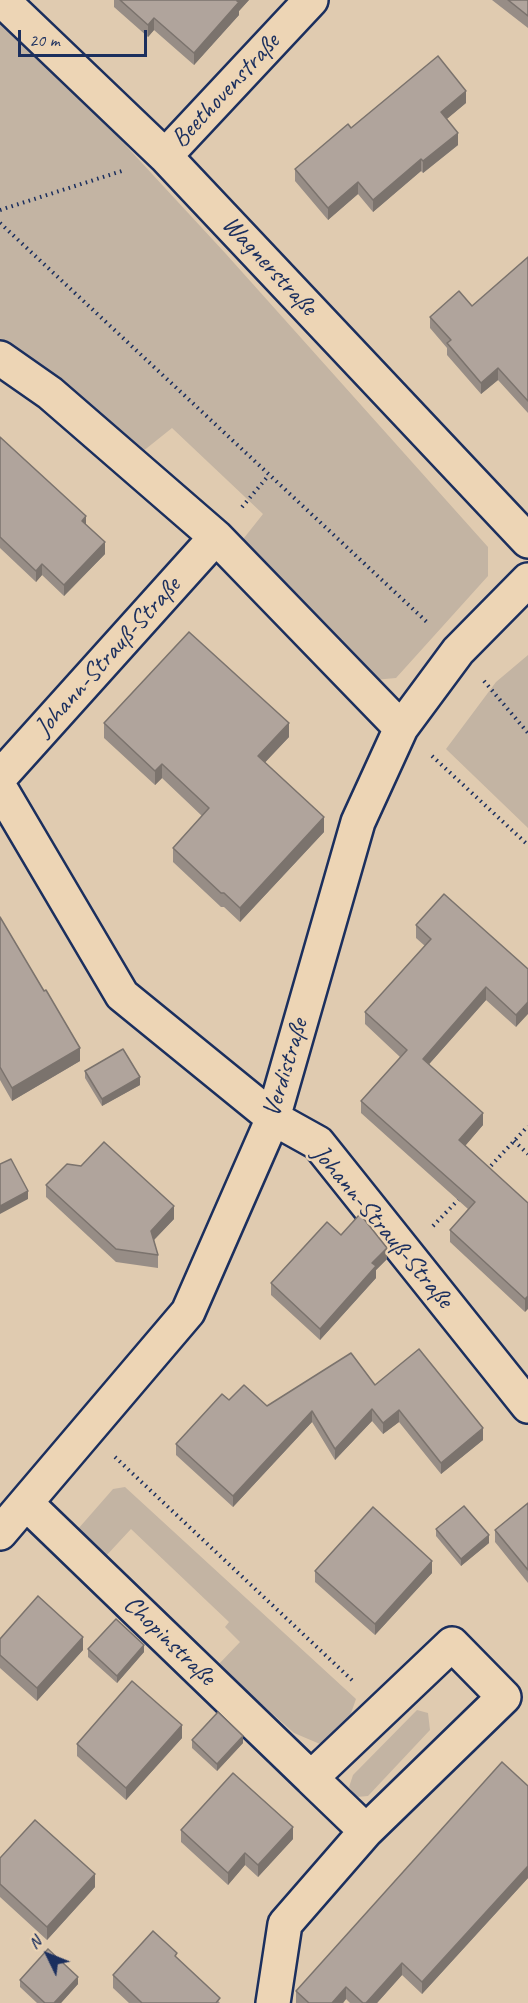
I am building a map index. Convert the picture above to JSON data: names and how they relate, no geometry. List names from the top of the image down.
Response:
{
  "streets": {
    "street": [
      "Beethovenstraße",
      "Wagnerstraße",
      "Johann-Strauß-Straße",
      "Verdistraße",
      "Chopinstraße"
    ]
  },
  "crossings": [
    ["Beethovenstraße", "Wagnerstraße"],
    ["Johann-Strauß-Straße", "Verdistraße"],
    ["Verdistraße", "Chopinstraße"]
  ],
  "scale_bar": "20 m",
  "north": "top left"
}
